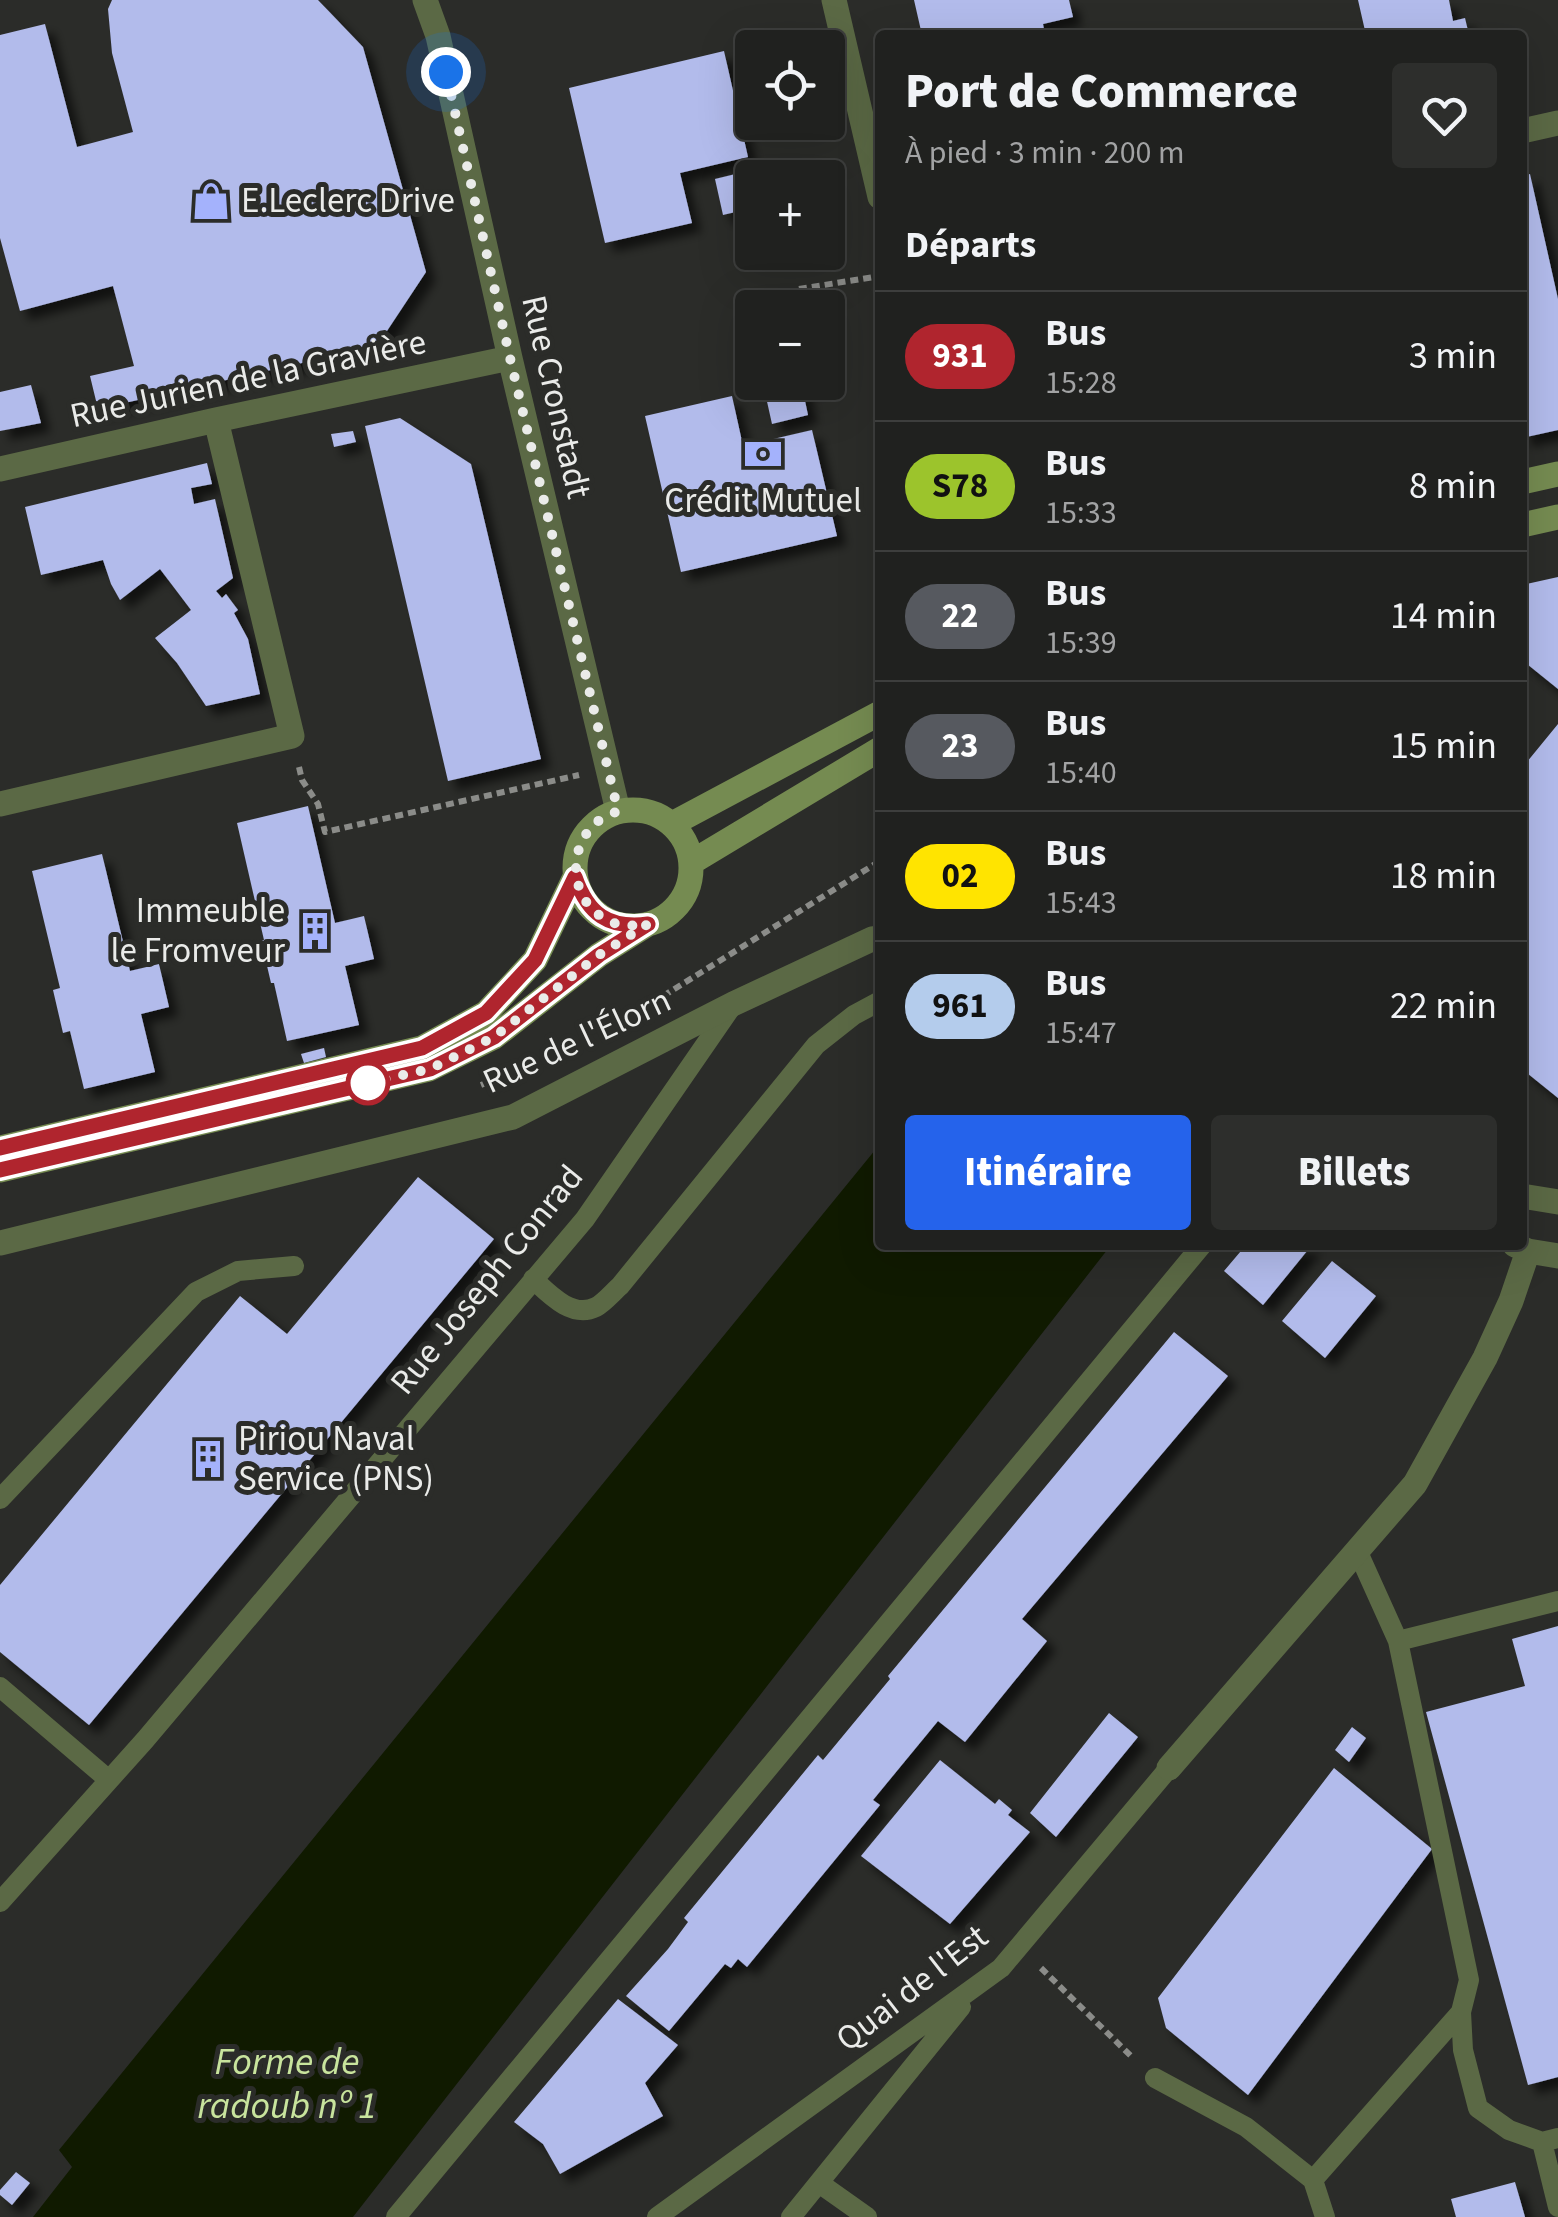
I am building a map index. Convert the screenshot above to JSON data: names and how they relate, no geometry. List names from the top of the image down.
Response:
{
  "streets": {
    "main road": ["Rue de l'Élorn"],
    "street": ["Rue Jurien de la Gravière", "Rue Cronstadt"],
    "lane": ["Rue Joseph Conrad", "Quai de l'Est"]
  },
  "crossings": [
    ["Rue Jurien de la Gravière", "Rue Cronstadt"],
    ["Rue Cronstadt", "Rue de l'Élorn"],
    ["Rue de l'Élorn", "Rue Joseph Conrad"]
  ],
  "water": ["Forme de radoub nº 1"],
  "places": {
    "shop": ["E.Leclerc Drive"],
    "bank": ["Crédit Mutuel"],
    "building": ["Immeuble le Fromveur", "Piriou Naval Service (PNS)"]
  },
  "lines": ["bus line 931"],
  "page": {
    "map_buttons": ["+", "−"],
    "heading": [
      ["Port de Commerce", "À pied · 3 min · 200 m"],
      "Départs"
    ],
    "list": [
      {
        "mark": "931",
        "name": "Bus",
        "note": "15:28",
        "value": "3 min"
      },
      {
        "mark": "S78",
        "name": "Bus",
        "note": "15:33",
        "value": "8 min"
      },
      {
        "mark": "22",
        "name": "Bus",
        "note": "15:39",
        "value": "14 min"
      },
      {
        "mark": "23",
        "name": "Bus",
        "note": "15:40",
        "value": "15 min"
      },
      {
        "mark": "02",
        "name": "Bus",
        "note": "15:43",
        "value": "18 min"
      },
      {
        "mark": "961",
        "name": "Bus",
        "note": "15:47",
        "value": "22 min"
      }
    ],
    "buttons": ["Itinéraire", "Billets"]
  }
}
